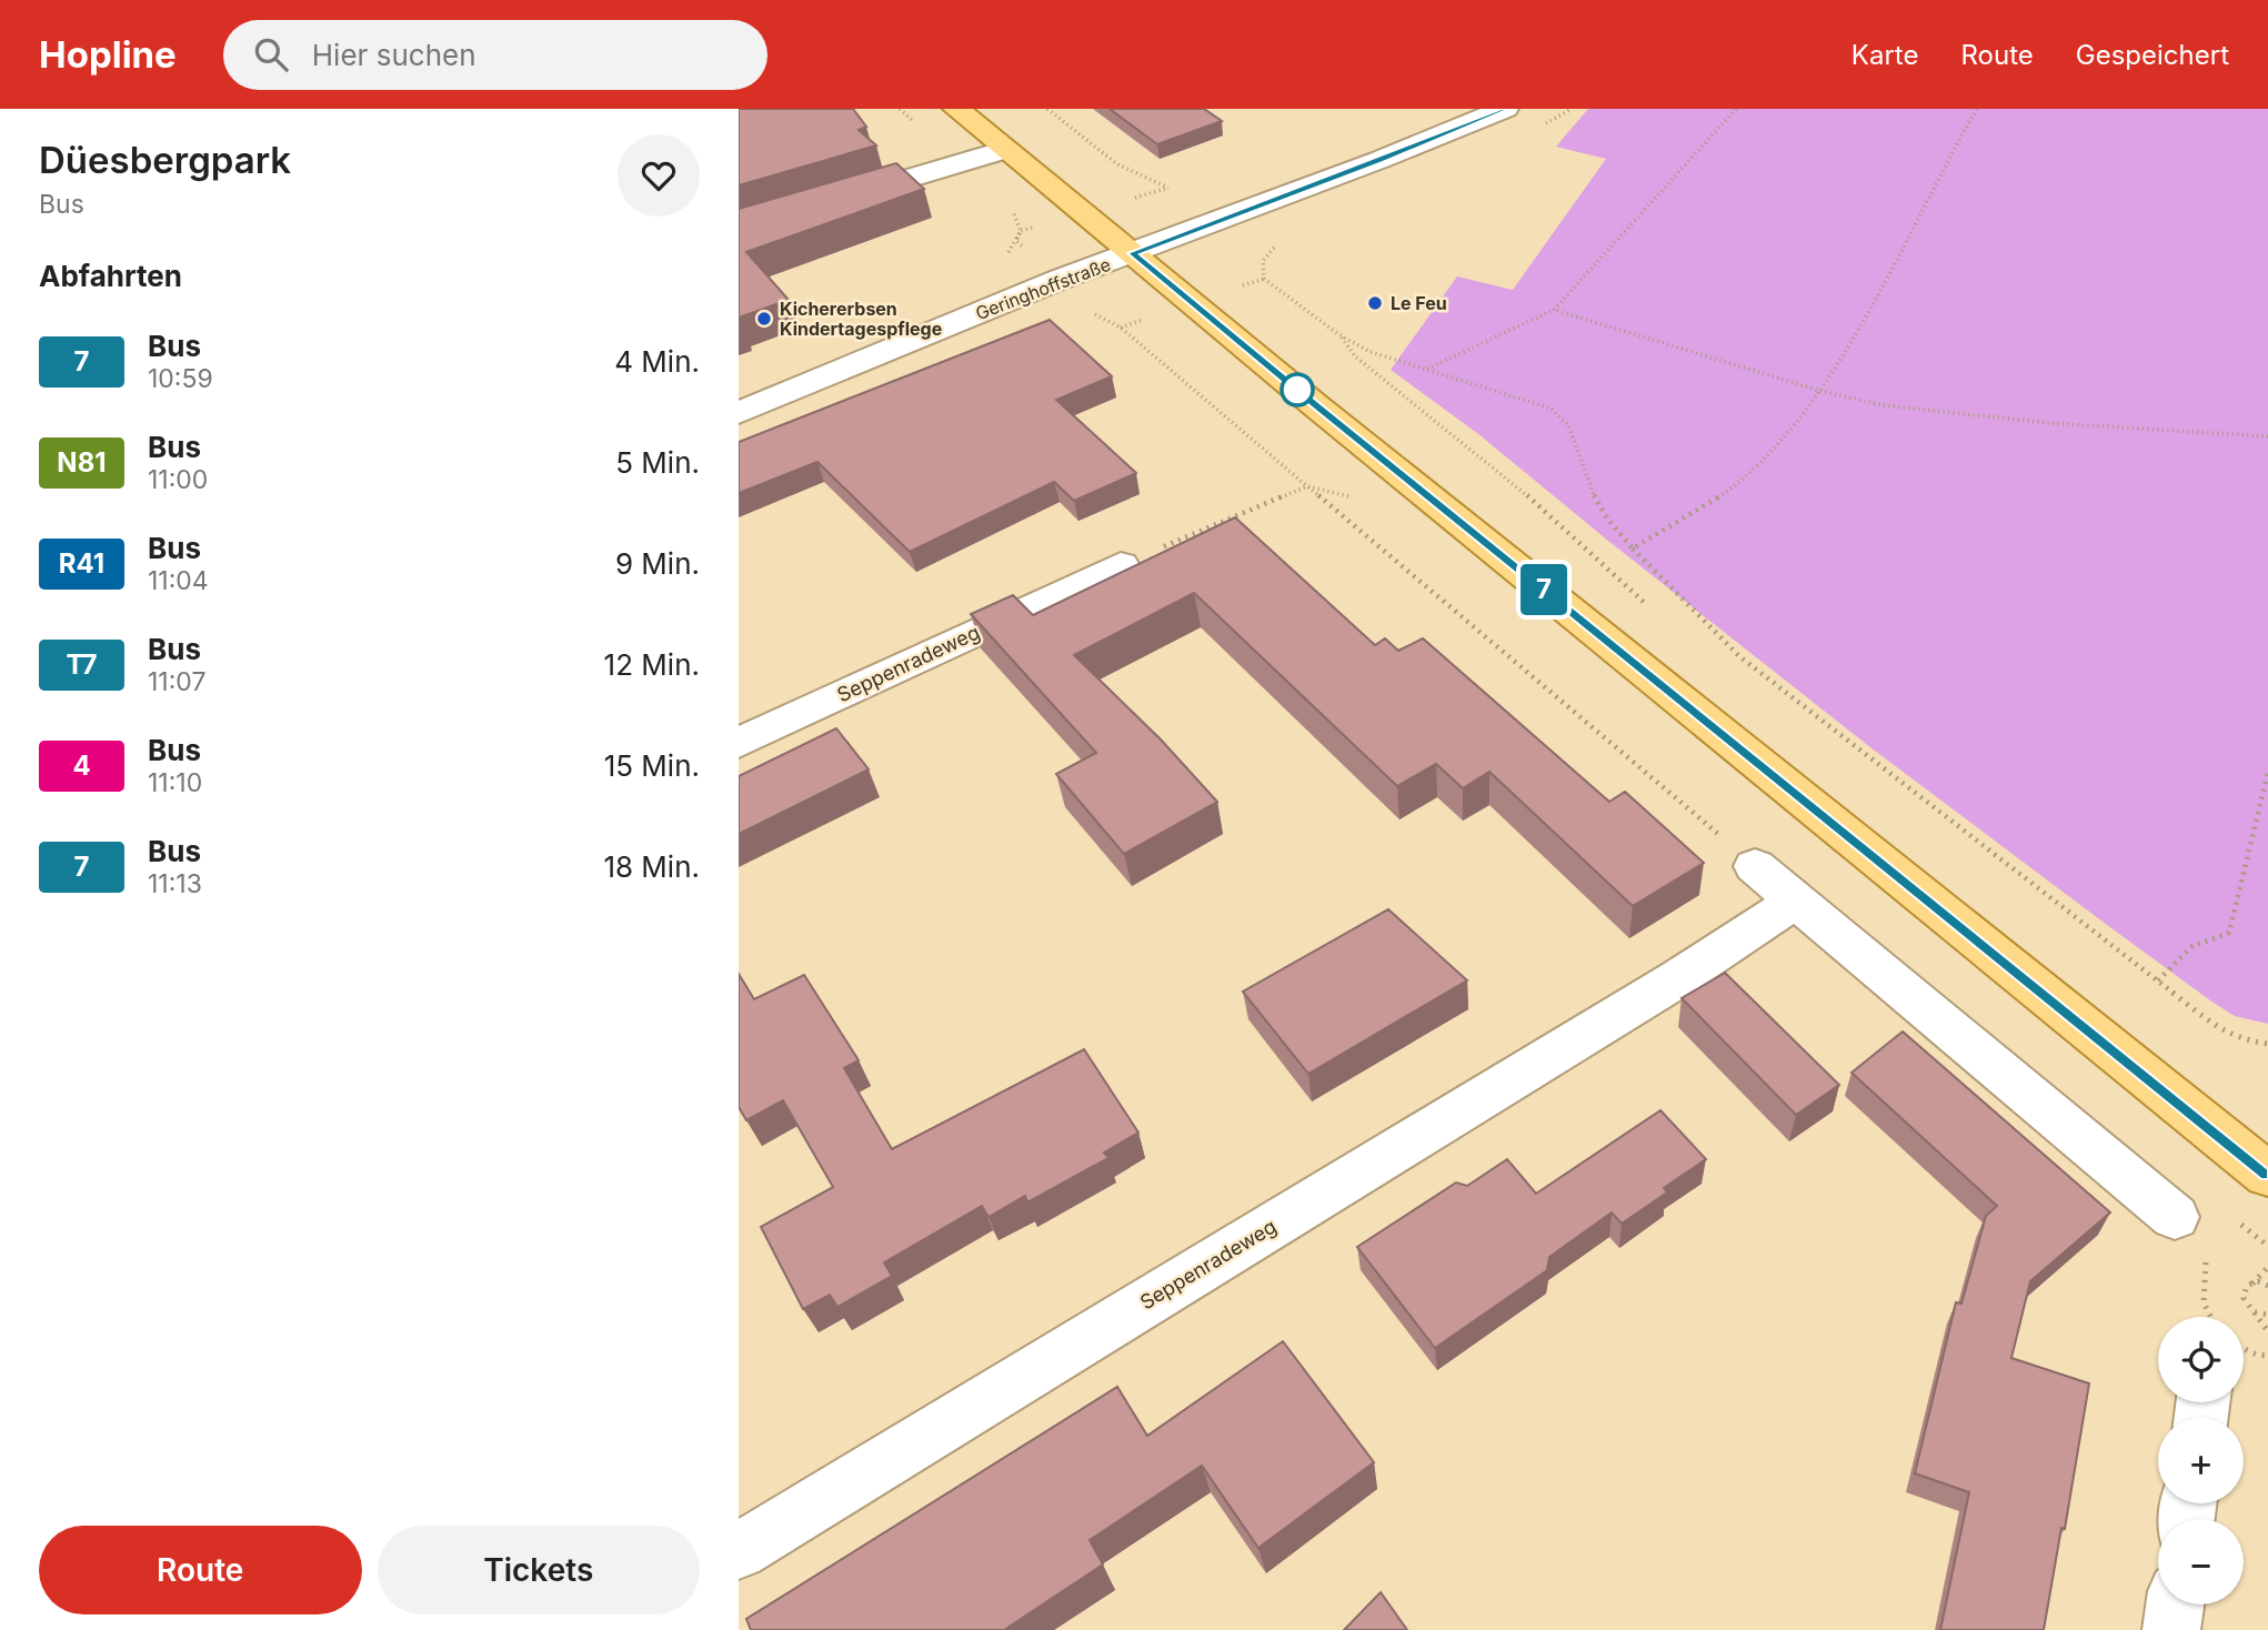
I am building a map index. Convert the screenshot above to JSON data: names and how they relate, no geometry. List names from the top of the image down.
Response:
{
  "streets": {
    "street": ["Geringhoffstraße", "Seppenradeweg"]
  },
  "places": ["Le Feu", "Kichererbsen Kindertagespflege"],
  "lines": ["bus line 7"],
  "page": {
    "header": "Hopline",
    "search": "Hier suchen",
    "nav": ["Karte", "Route", "Gespeichert"],
    "heading": [
      ["Düesbergpark", "Bus"],
      "Abfahrten"
    ],
    "on_map": "7",
    "list": [
      {
        "mark": "7",
        "name": "Bus",
        "note": "10:59",
        "value": "4 Min."
      },
      {
        "mark": "N81",
        "name": "Bus",
        "note": "11:00",
        "value": "5 Min."
      },
      {
        "mark": "R41",
        "name": "Bus",
        "note": "11:04",
        "value": "9 Min."
      },
      {
        "mark": "T7",
        "name": "Bus",
        "note": "11:07",
        "value": "12 Min."
      },
      {
        "mark": "4",
        "name": "Bus",
        "note": "11:10",
        "value": "15 Min."
      },
      {
        "mark": "7",
        "name": "Bus",
        "note": "11:13",
        "value": "18 Min."
      }
    ],
    "map_buttons": ["+", "−"],
    "buttons": ["Route", "Tickets"]
  }
}
